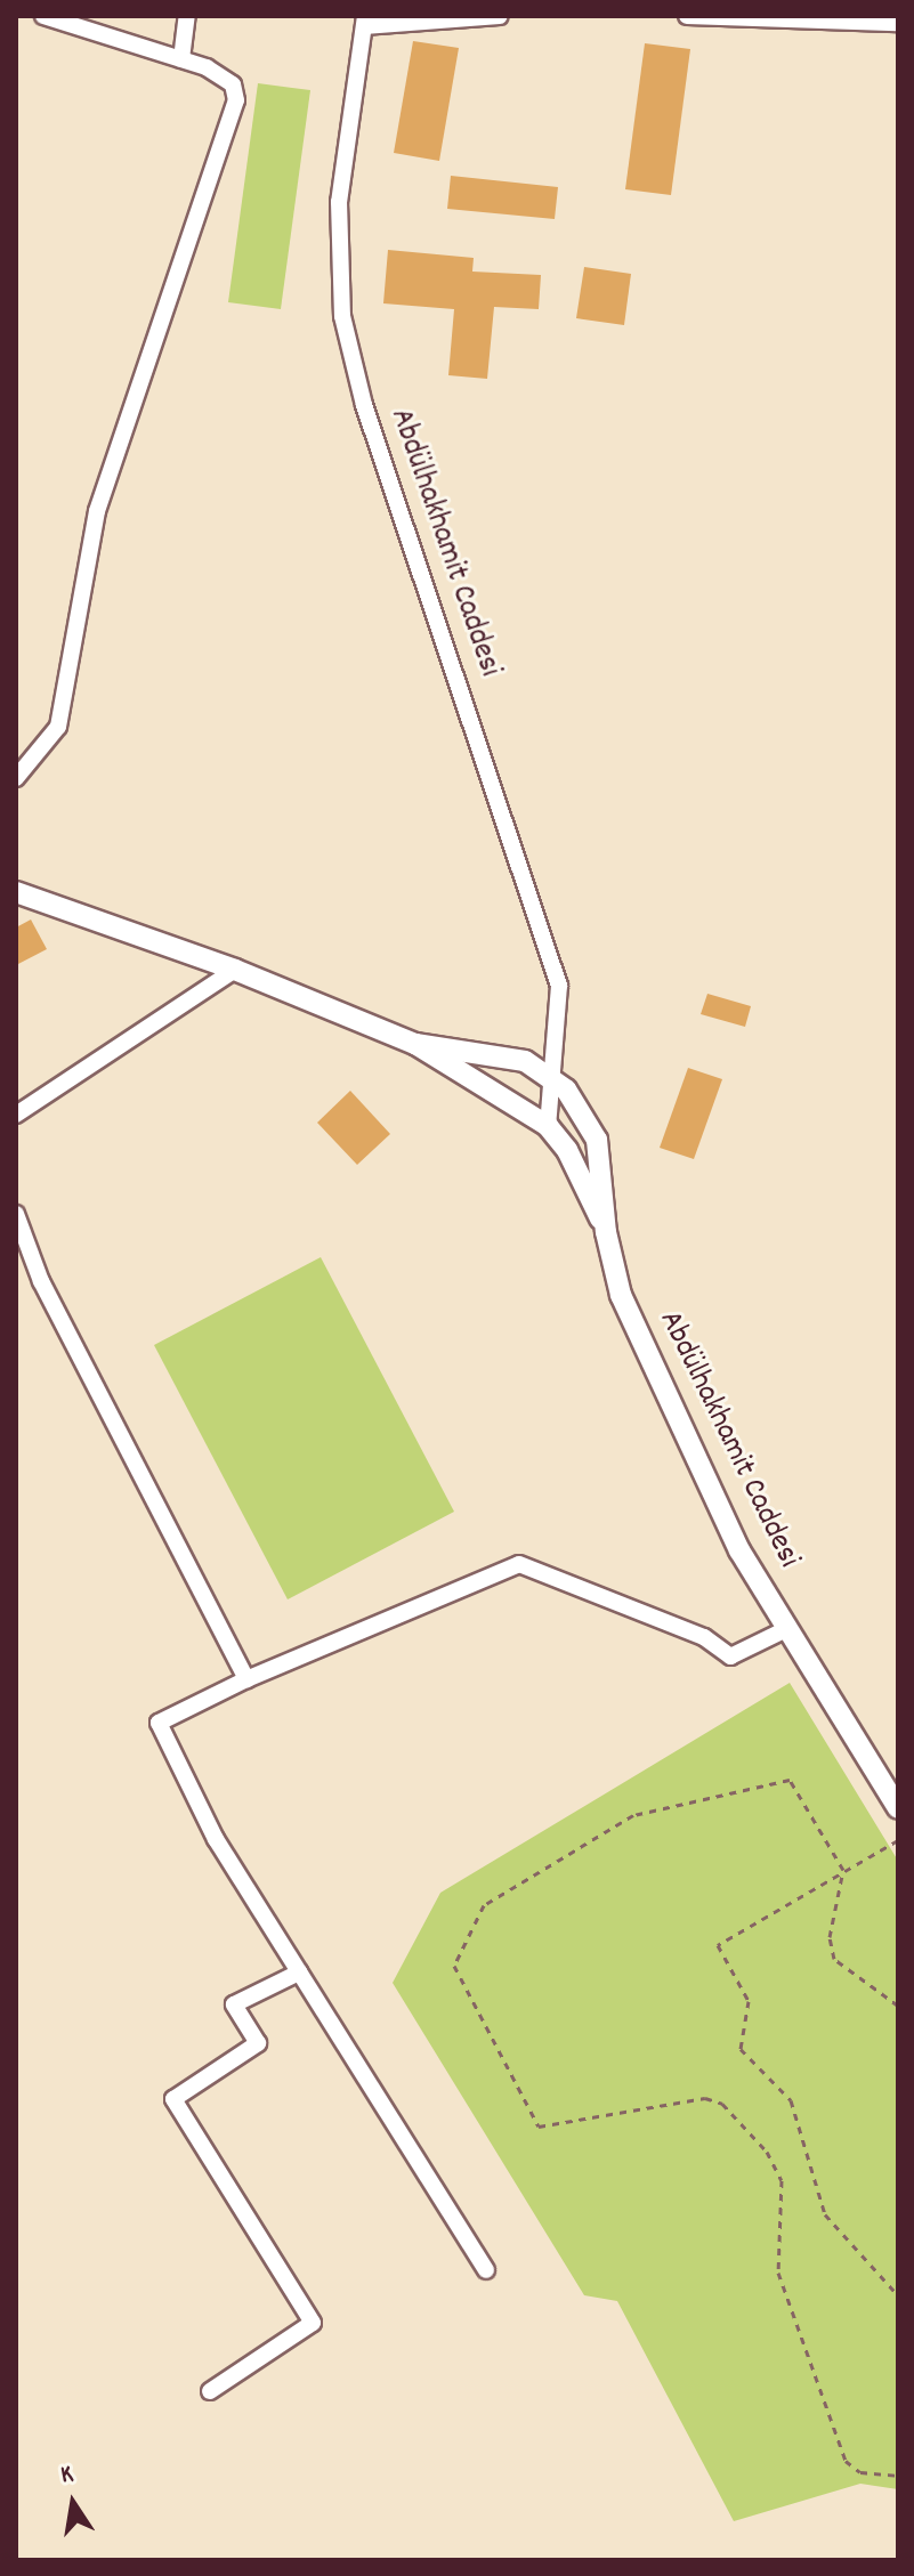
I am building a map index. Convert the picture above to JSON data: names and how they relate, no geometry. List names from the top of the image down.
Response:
{
  "streets": {
    "main road": ["Abdülhakhamit Caddesi"]
  },
  "north": "top"
}
